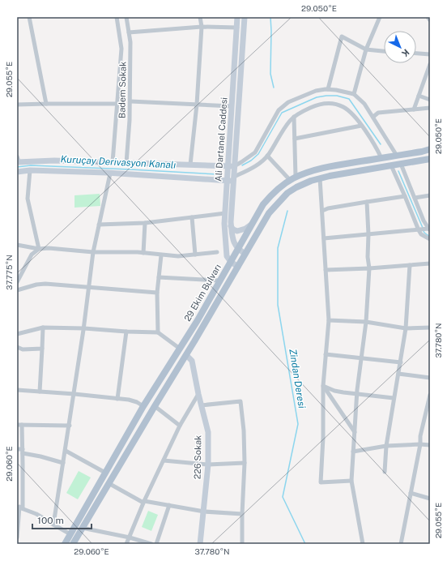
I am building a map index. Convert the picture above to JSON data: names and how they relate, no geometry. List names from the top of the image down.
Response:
{
  "streets": {
    "main road": ["Ali Dartanel Caddesi", "29 Ekim Bulvarı", "226 Sokak"],
    "street": ["Badem Sokak"]
  },
  "crossings": [
    ["Ali Dartanel Caddesi", "29 Ekim Bulvarı"],
    ["29 Ekim Bulvarı", "226 Sokak"]
  ],
  "water": ["Kuruçay Derivasyon Kanalı", "Zindan Deresi"],
  "scale_bar": "100 m",
  "north": "bottom right",
  "coordinates": [
    "29.050°E",
    "29.055°E",
    "37.775°N",
    "37.780°N",
    "29.060°E"
  ]
}
